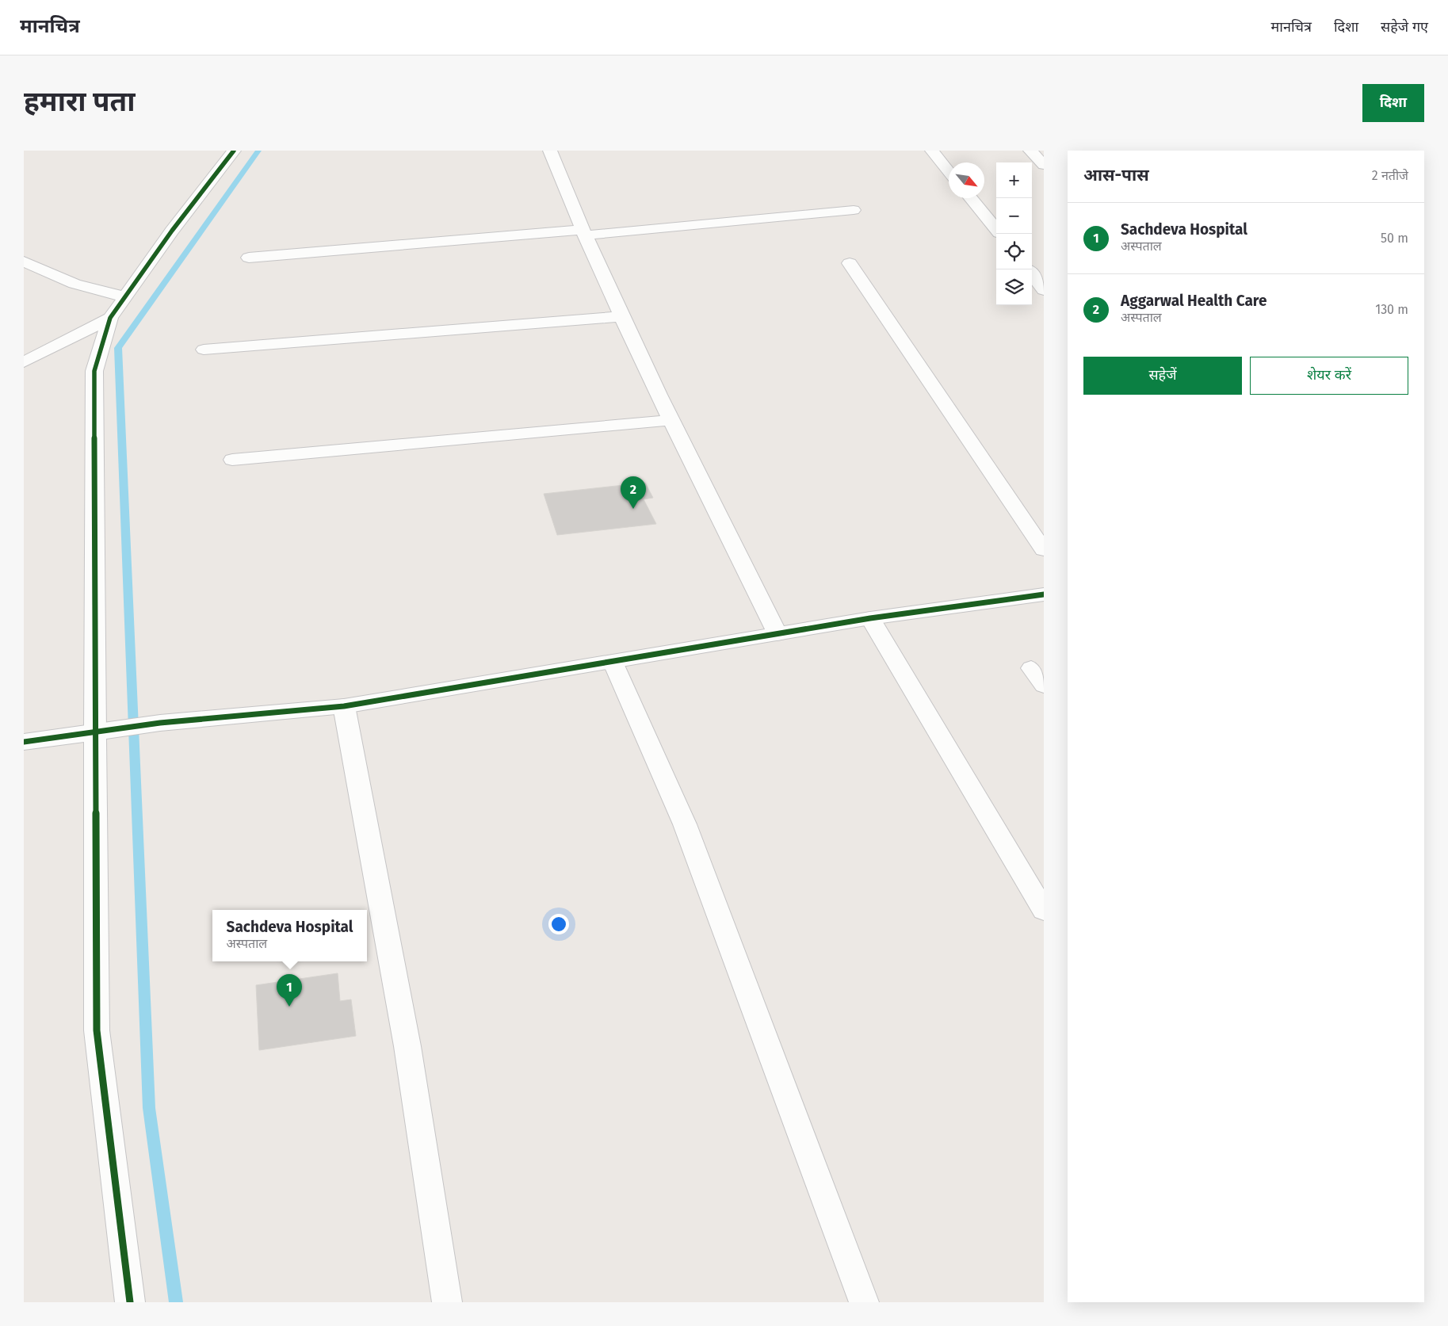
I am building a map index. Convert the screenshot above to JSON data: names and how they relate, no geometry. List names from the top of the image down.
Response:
{
  "north": "bottom right",
  "page": {
    "header": "मानचित्र",
    "nav": ["मानचित्र", "दिशा", "सहेजे गए"],
    "buttons": [
      "दिशा",
      ["सहेजें", "शेयर करें"]
    ],
    "title": "हमारा पता",
    "heading": ["आस-पास", "2 नतीजे"],
    "map_buttons": ["+", "−"],
    "list": [
      {
        "mark": "1",
        "name": "Sachdeva Hospital",
        "note": "अस्पताल",
        "value": "50 m"
      },
      {
        "mark": "2",
        "name": "Aggarwal Health Care",
        "note": "अस्पताल",
        "value": "130 m"
      }
    ],
    "pins": ["2", "1"],
    "popup": ["Sachdeva Hospital", "अस्पताल"]
  }
}
